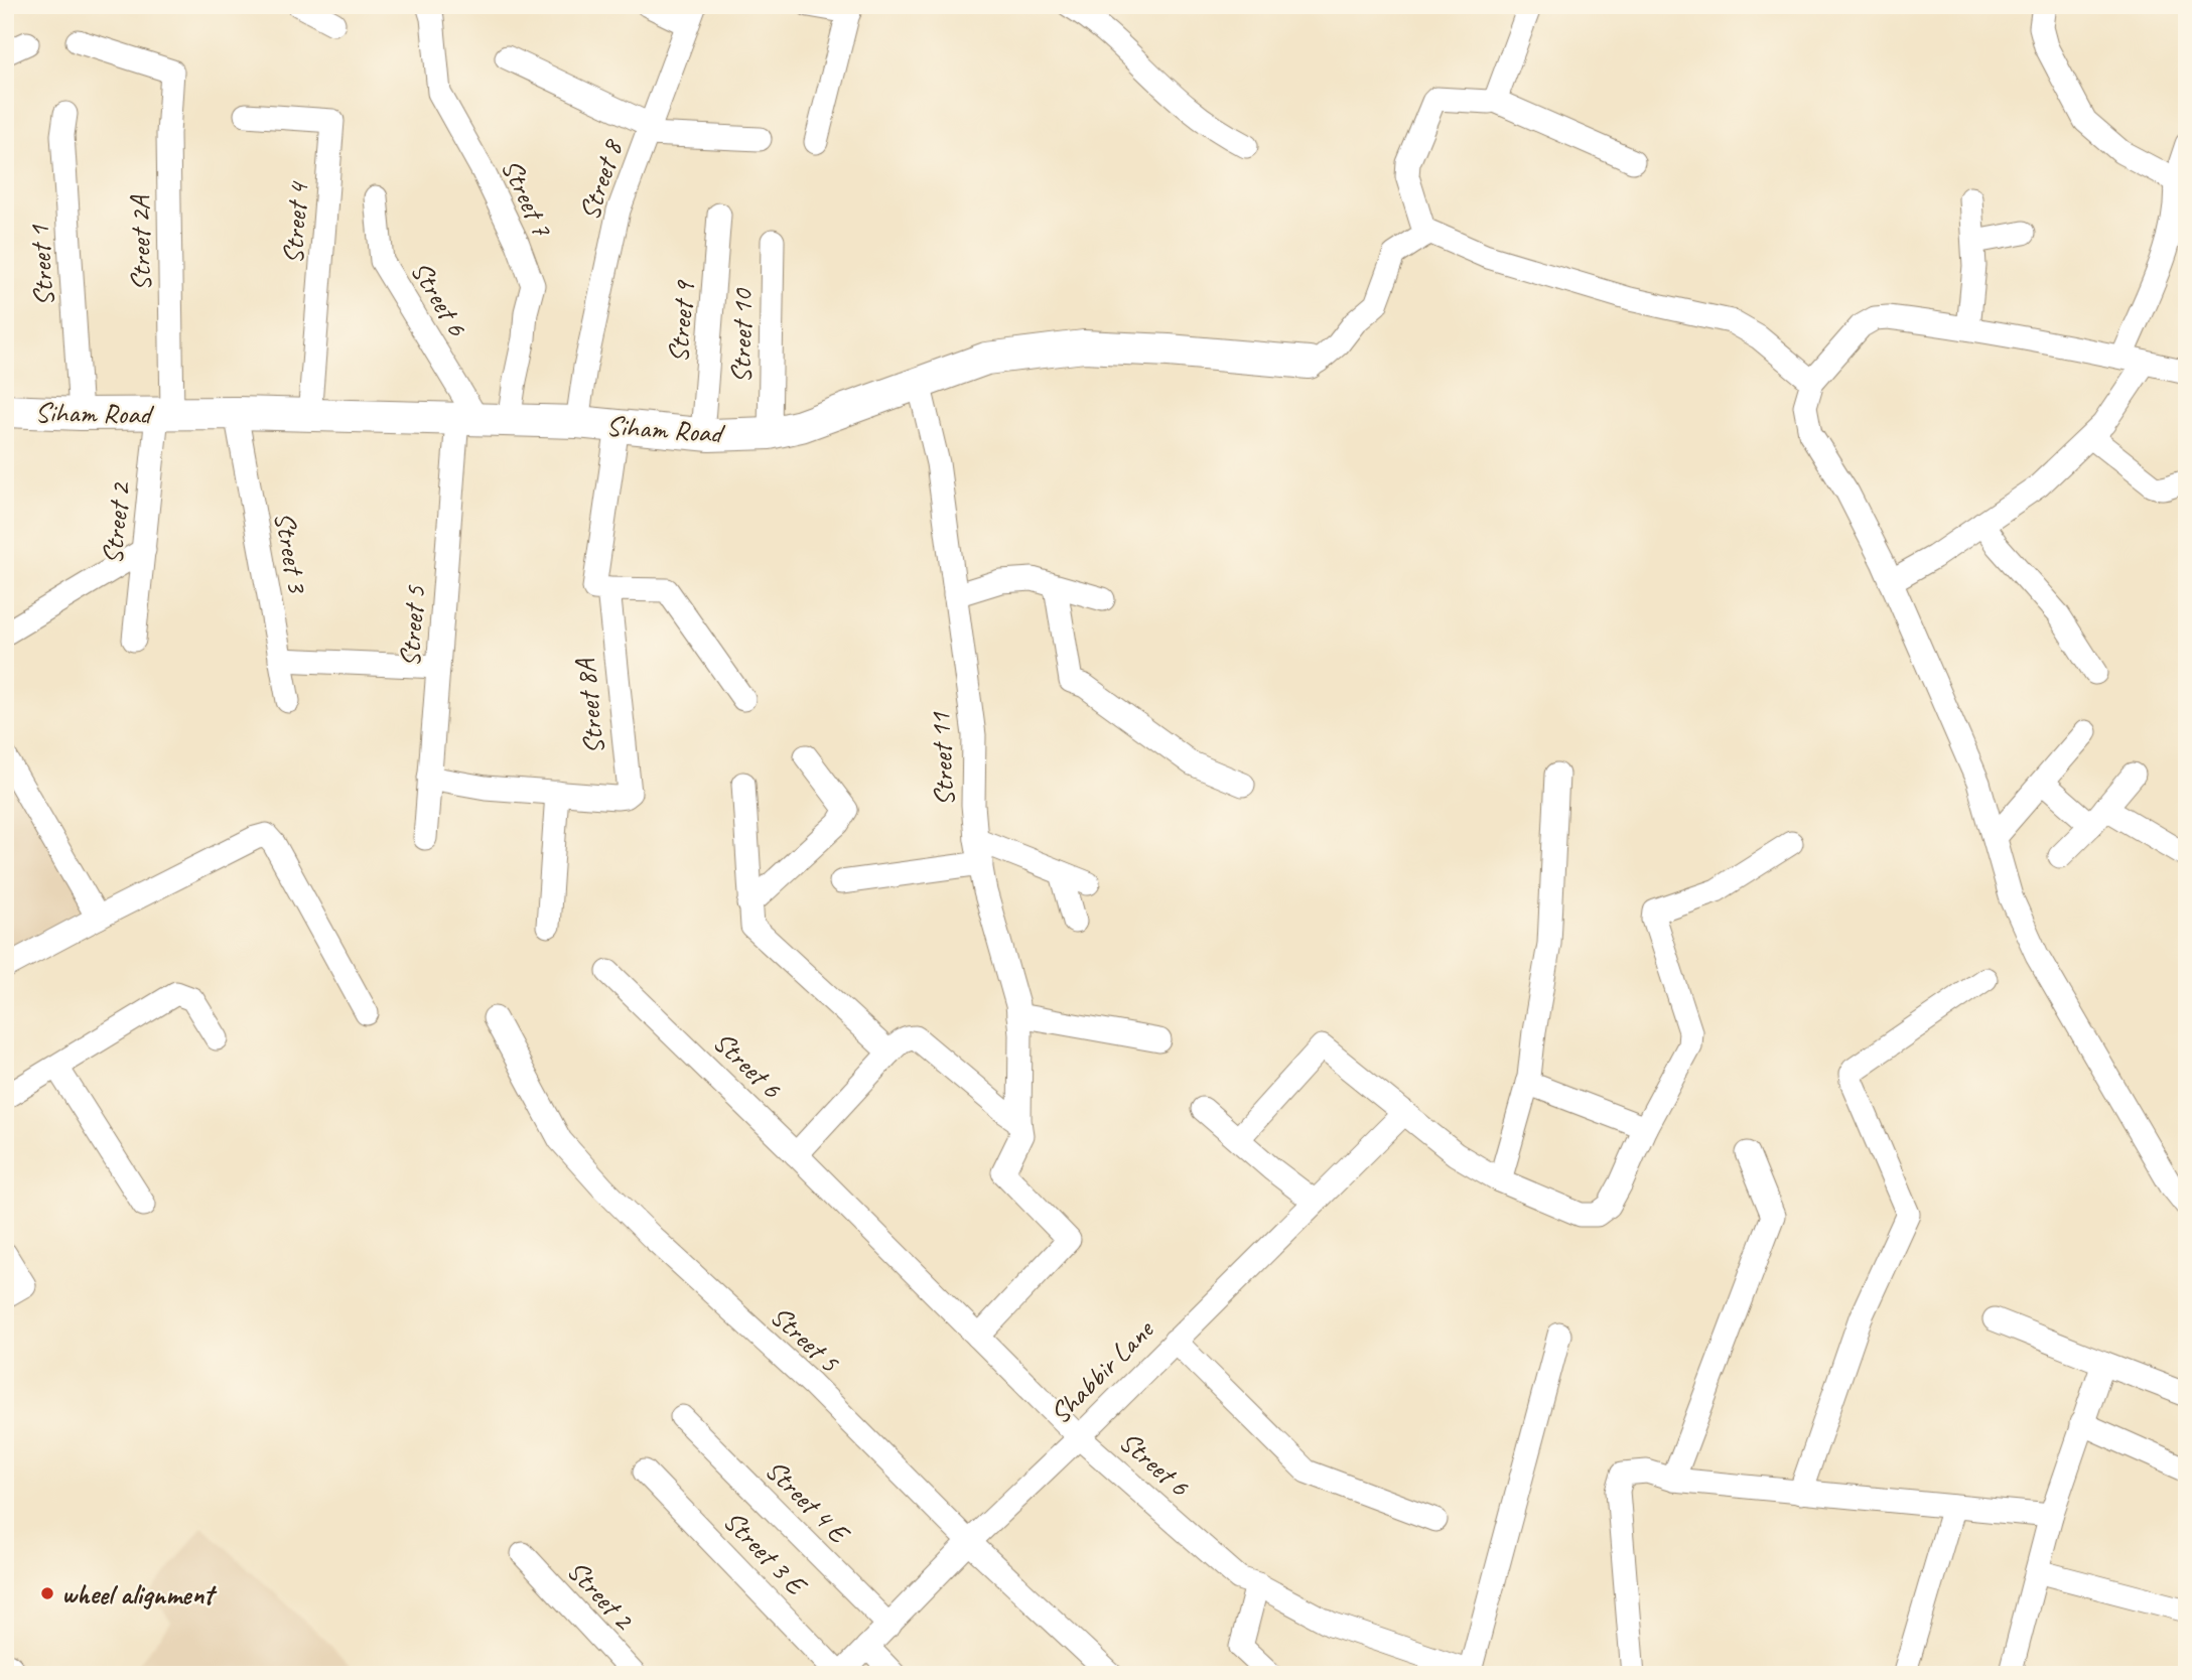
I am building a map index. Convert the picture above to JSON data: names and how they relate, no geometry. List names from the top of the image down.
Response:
{
  "streets": {
    "street": [
      "Street 8",
      "Street 7",
      "Street 4",
      "Street 2A",
      "Street 1",
      "Street 6",
      "Street 9",
      "Street 10",
      "Siham Road",
      "Street 2",
      "Street 3",
      "Street 5",
      "Street 8A",
      "Street 11",
      "Shabbir Lane",
      "Street 4 E",
      "Street 3 E"
    ]
  },
  "crossings": [
    ["Street 8", "Siham Road"],
    ["Street 7", "Street 6"],
    ["Street 7", "Siham Road"],
    ["Street 7", "Street 5"],
    ["Street 4", "Siham Road"],
    ["Street 2A", "Siham Road"],
    ["Street 2A", "Street 2"],
    ["Street 1", "Siham Road"],
    ["Street 6", "Siham Road"],
    ["Street 6", "Street 5"],
    ["Street 6", "Street 11"],
    ["Street 6", "Shabbir Lane"],
    ["Street 9", "Siham Road"],
    ["Street 10", "Siham Road"],
    ["Siham Road", "Street 2"],
    ["Siham Road", "Street 3"],
    ["Siham Road", "Street 5"],
    ["Siham Road", "Street 8A"],
    ["Siham Road", "Street 11"],
    ["Street 5", "Street 8A"],
    ["Street 5", "Shabbir Lane"],
    ["Shabbir Lane", "Street 4 E"],
    ["Shabbir Lane", "Street 3 E"]
  ],
  "places": ["wheel alignment"]
}
